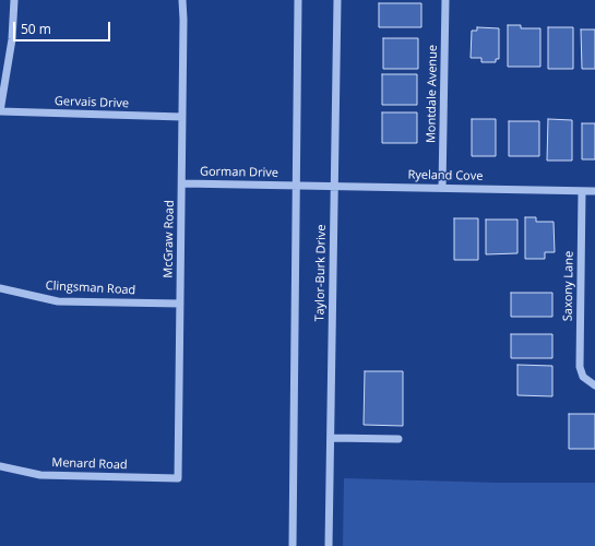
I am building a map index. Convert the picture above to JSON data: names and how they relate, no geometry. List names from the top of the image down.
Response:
{
  "streets": {
    "street": [
      "Montdale Avenue",
      "Gervais Drive",
      "Gorman Drive",
      "Ryeland Cove",
      "McGraw Road",
      "Taylor-Burk Drive",
      "Saxony Lane",
      "Clingsman Road",
      "Menard Road"
    ]
  },
  "crossings": [
    ["Montdale Avenue", "Ryeland Cove"],
    ["Gervais Drive", "McGraw Road"],
    ["Gorman Drive", "Ryeland Cove"],
    ["Gorman Drive", "McGraw Road"],
    ["Ryeland Cove", "Taylor-Burk Drive"],
    ["Ryeland Cove", "Saxony Lane"],
    ["McGraw Road", "Clingsman Road"],
    ["McGraw Road", "Menard Road"]
  ],
  "scale_bar": "50 m"
}
